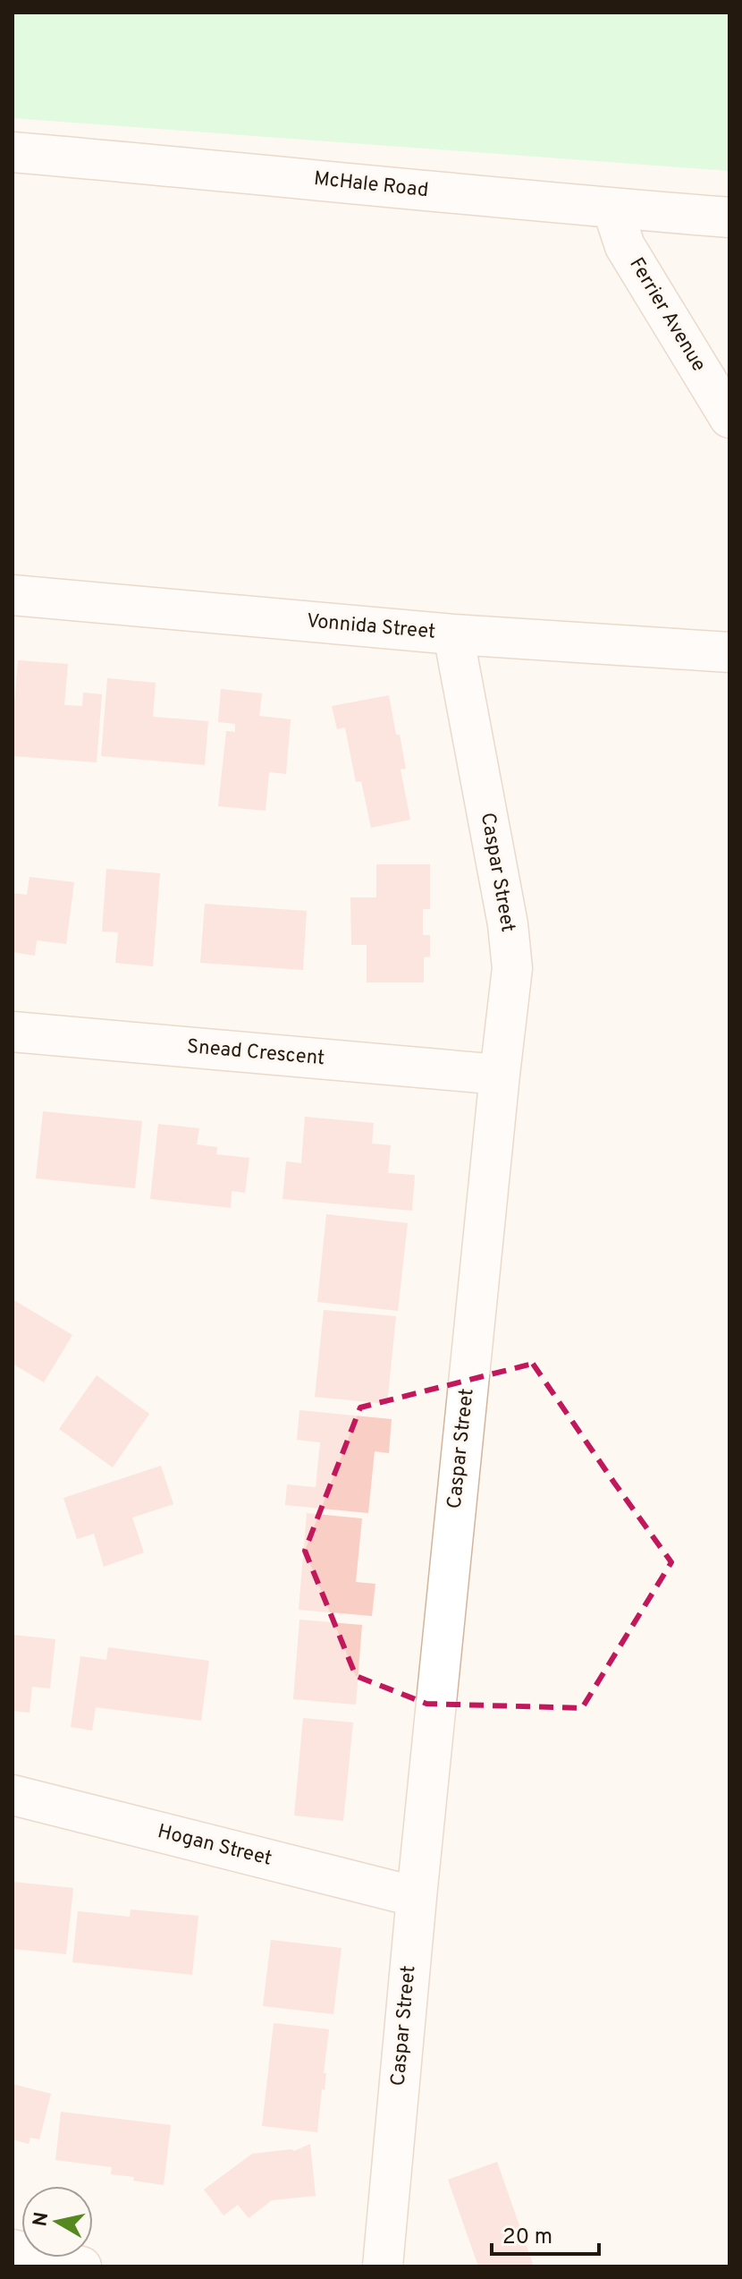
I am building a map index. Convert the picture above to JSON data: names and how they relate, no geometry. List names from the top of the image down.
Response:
{
  "streets": {
    "street": [
      "McHale Road",
      "Ferrier Avenue",
      "Vonnida Street",
      "Caspar Street",
      "Snead Crescent",
      "Hogan Street"
    ]
  },
  "crossings": [
    ["McHale Road", "Ferrier Avenue"],
    ["Vonnida Street", "Caspar Street"],
    ["Caspar Street", "Snead Crescent"],
    ["Caspar Street", "Hogan Street"]
  ],
  "scale_bar": "20 m",
  "north": "left"
}
